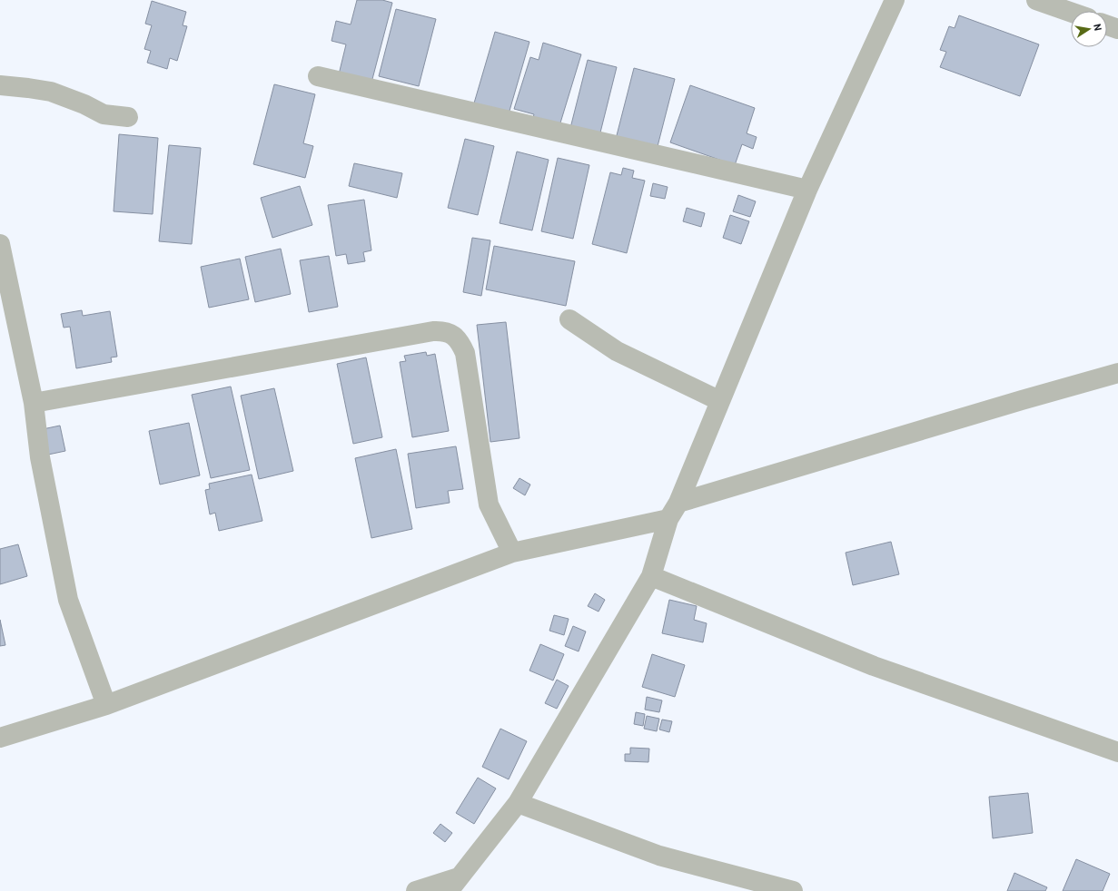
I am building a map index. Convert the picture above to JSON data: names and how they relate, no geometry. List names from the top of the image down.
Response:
{
  "north": "right"
}
